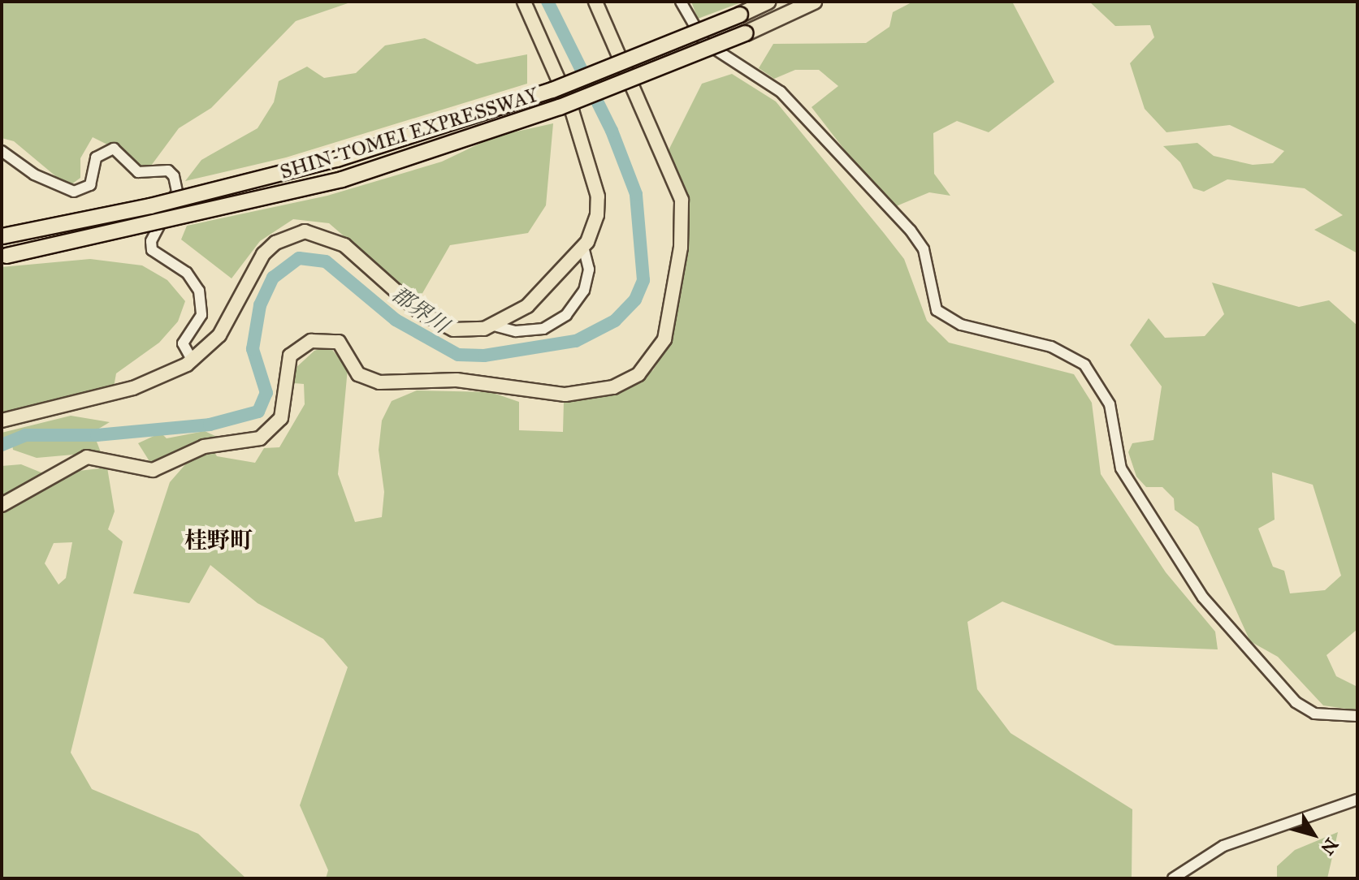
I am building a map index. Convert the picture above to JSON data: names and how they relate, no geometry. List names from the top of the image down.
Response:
{
  "streets": {
    "highway": ["SHIN-TOMEI EXPRESSWAY"]
  },
  "districts": ["桂野町"],
  "water": ["郡界川"],
  "north": "bottom right"
}
